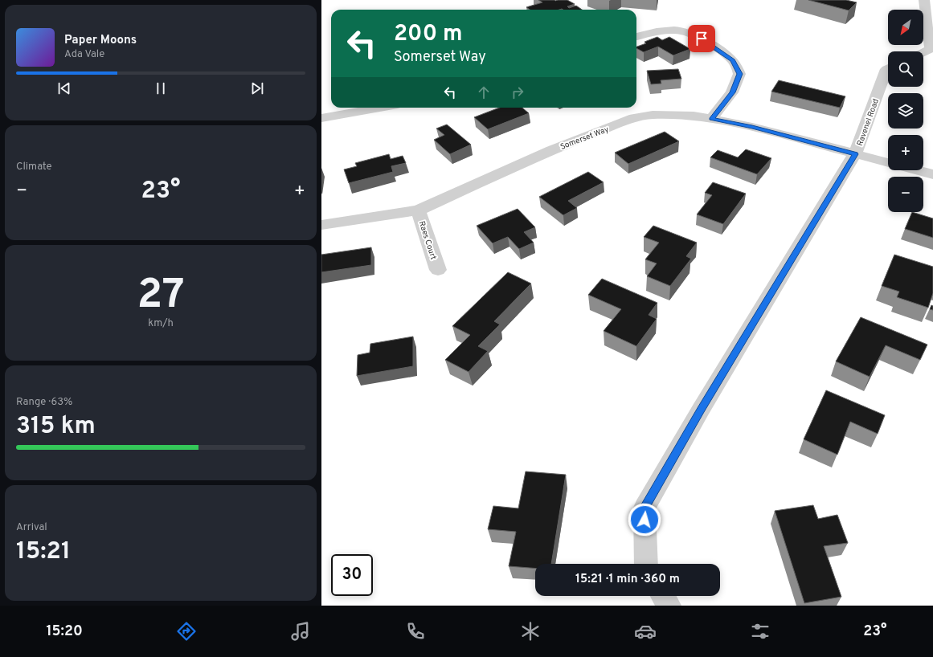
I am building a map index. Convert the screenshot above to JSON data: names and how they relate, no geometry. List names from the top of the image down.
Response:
{
  "streets": {
    "street": ["Ravenel Road", "Somerset Way", "Raes Court"]
  },
  "crossings": [
    ["Ravenel Road", "Somerset Way"],
    ["Somerset Way", "Raes Court"]
  ],
  "north": "bottom left",
  "page": {
    "map_buttons": ["+", "−"],
    "turn": ["200 m", "Somerset Way"],
    "song": ["Paper Moons", "Ada Vale"],
    "tile": [
      "Climate",
      ["27", "km/h"],
      ["Range · 63%", "315 km"],
      ["Arrival", "15:21"]
    ],
    "heat": ["−", "23°", "+"],
    "limit": "30",
    "trip": "15:21 · 1 min · 360 m",
    "tabs": ["15:20", "23°"]
  }
}
